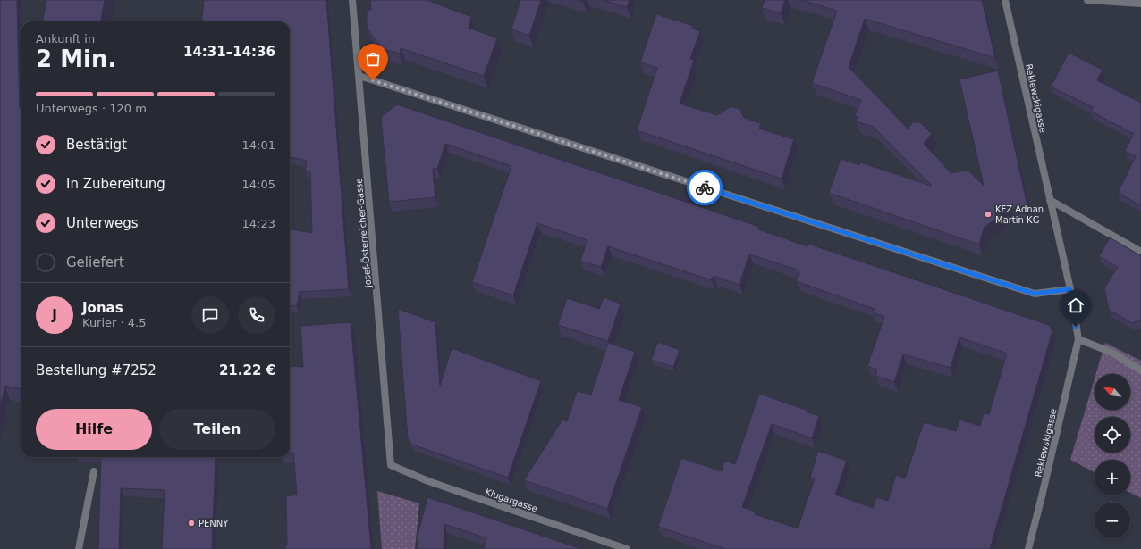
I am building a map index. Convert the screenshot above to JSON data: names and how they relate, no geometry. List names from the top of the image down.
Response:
{
  "streets": {
    "street": ["Reklewskigasse", "Josef-Österreicher-Gasse", "Klugargasse"]
  },
  "crossings": [
    ["Josef-Österreicher-Gasse", "Klugargasse"]
  ],
  "places": ["KFZ Adnan Martin KG", "PENNY"],
  "north": "top left",
  "page": {
    "heading": ["2 Min.", "Ankunft in", "14:31–14:36"],
    "panel": [
      "Jonas",
      "Kurier · 4.5",
      "Bestellung #7252",
      "21.22 €"
    ],
    "bar": "Unterwegs · 120 m",
    "list": [
      ["Bestätigt", "14:01"],
      ["In Zubereitung", "14:05"],
      ["Unterwegs", "14:23"],
      "Geliefert"
    ],
    "round": "J",
    "map_buttons": ["+", "−"],
    "buttons": ["Hilfe", "Teilen"]
  }
}
